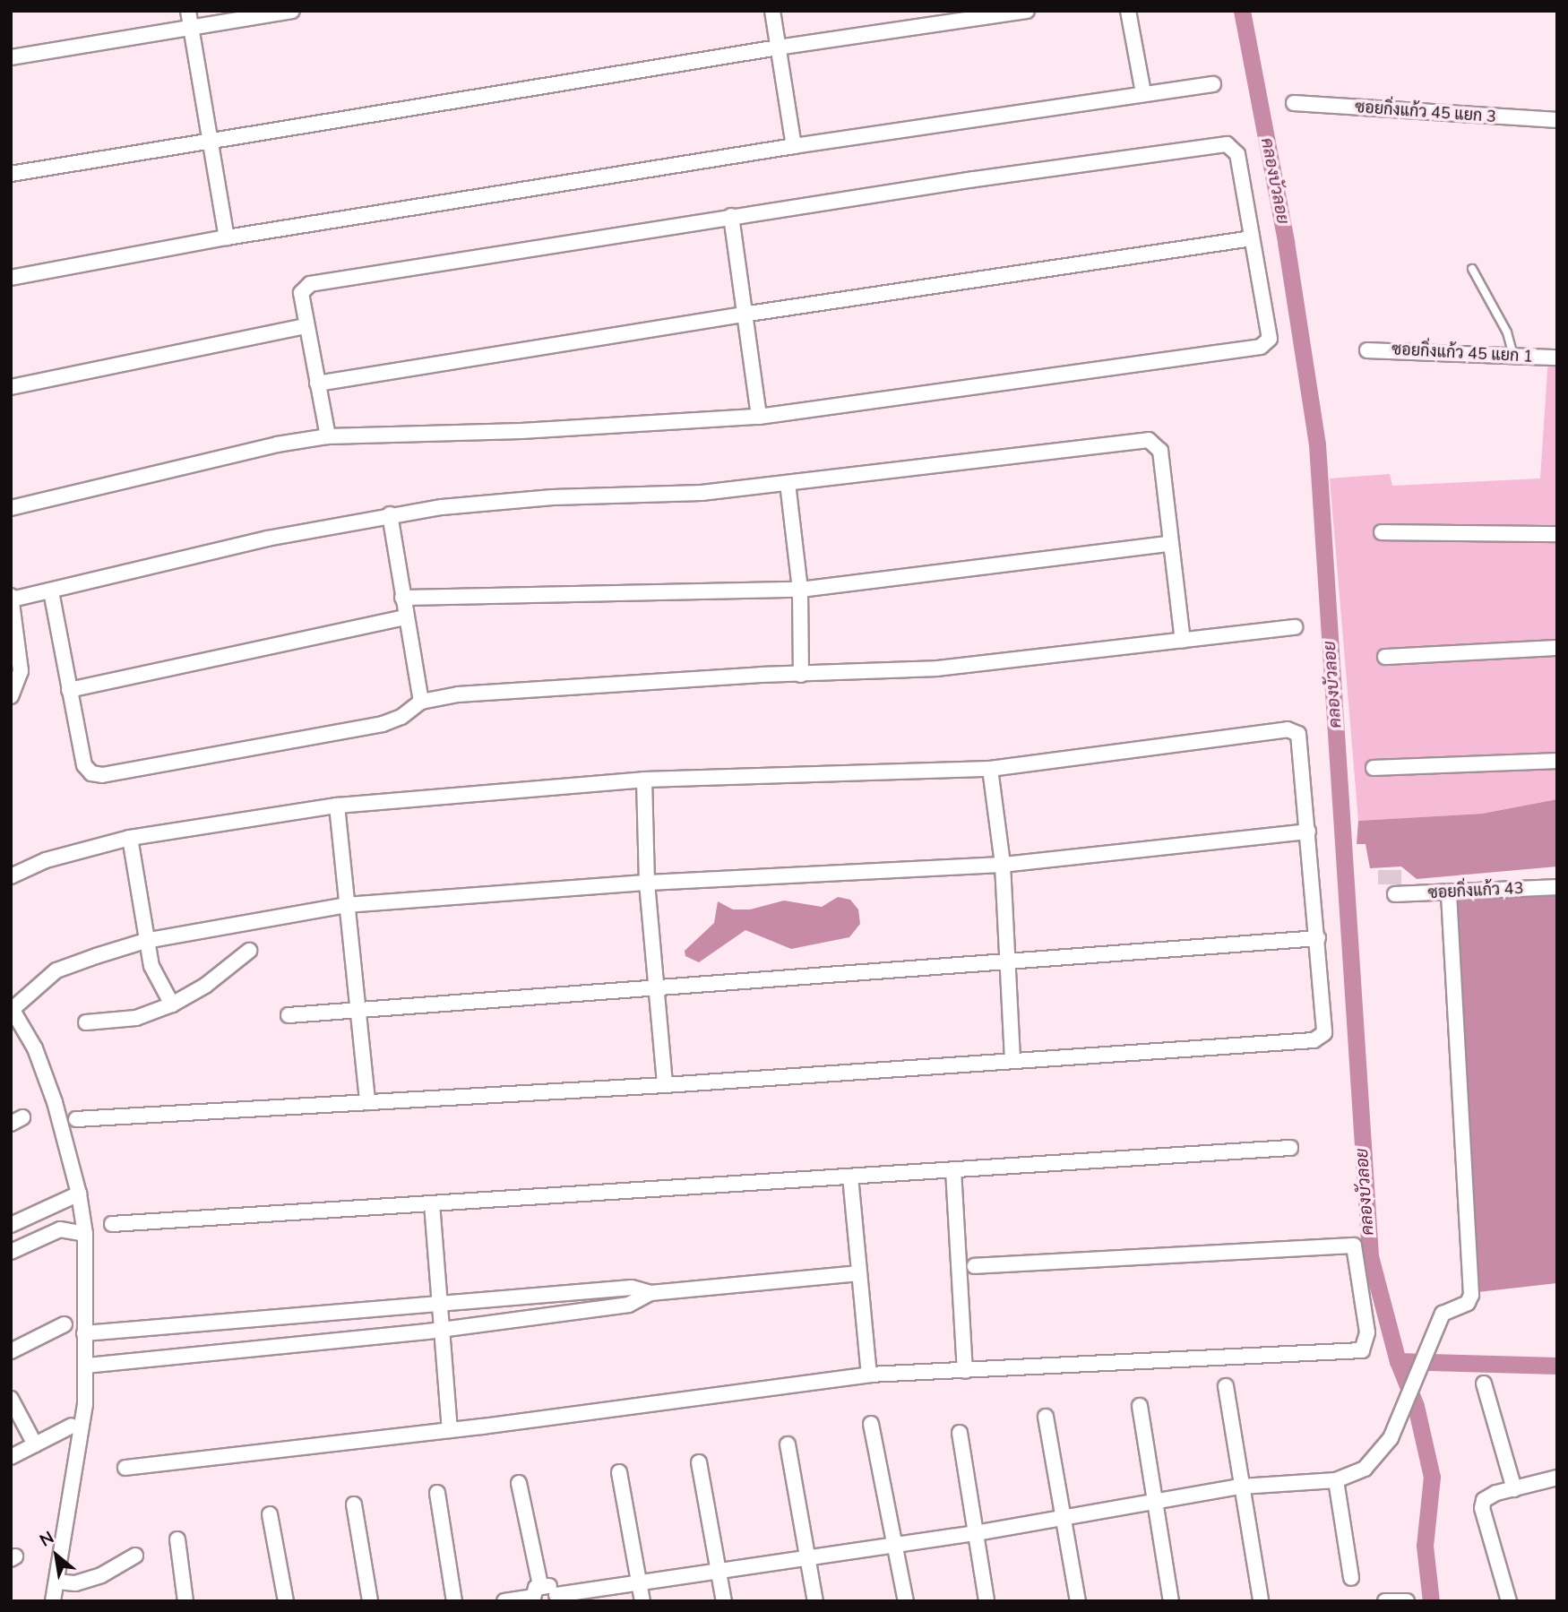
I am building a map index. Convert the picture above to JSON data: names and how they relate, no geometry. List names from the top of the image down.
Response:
{
  "streets": {
    "street": ["ซอยกิ่งแก้ว 45 แยก 3", "ซอยกิ่งแก้ว 45 แยก 1", "ซอยกิ่งแก้ว 43"]
  },
  "water": ["คลองบัวลอย"],
  "north": "top left"
}
